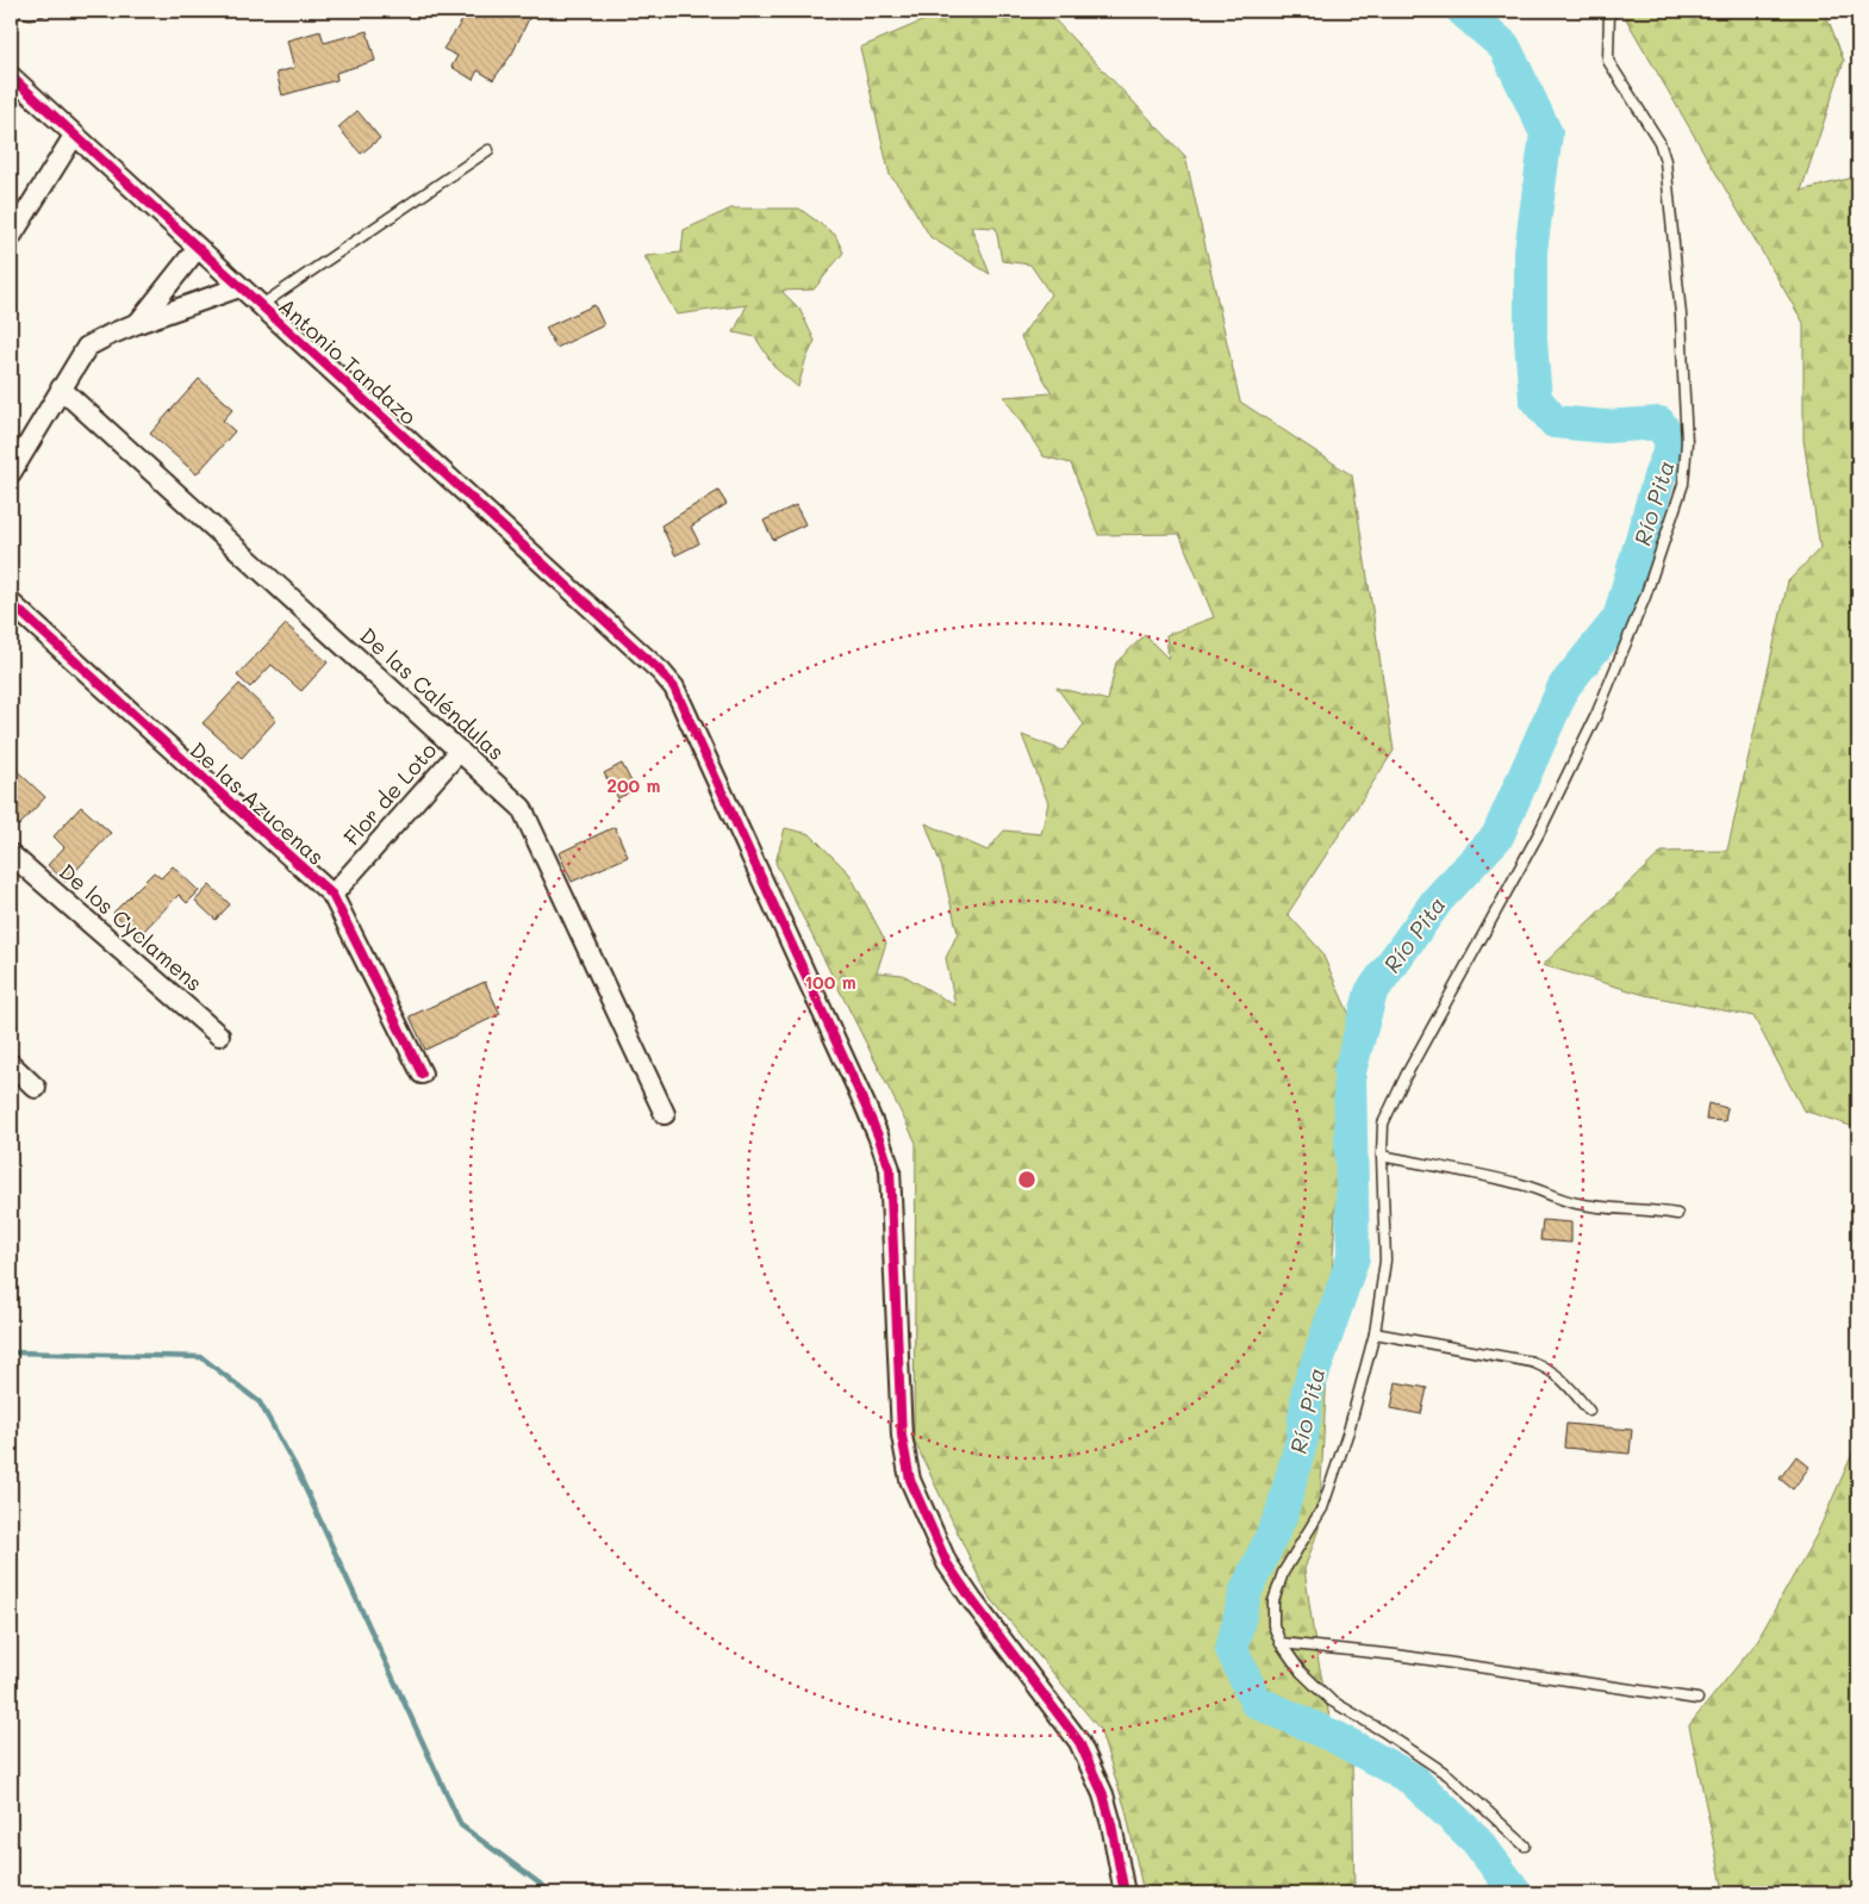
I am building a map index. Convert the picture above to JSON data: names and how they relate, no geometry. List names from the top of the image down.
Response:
{
  "streets": {
    "street": [
      "Antonio Tandazo",
      "De las Caléndulas",
      "Flor de Loto",
      "De las Azucenas",
      "De los Cyclamens"
    ]
  },
  "crossings": [
    ["De las Caléndulas", "Flor de Loto"],
    ["Flor de Loto", "De las Azucenas"]
  ],
  "water": ["Río Pita"],
  "rings": ["200 m", "100 m"]
}
